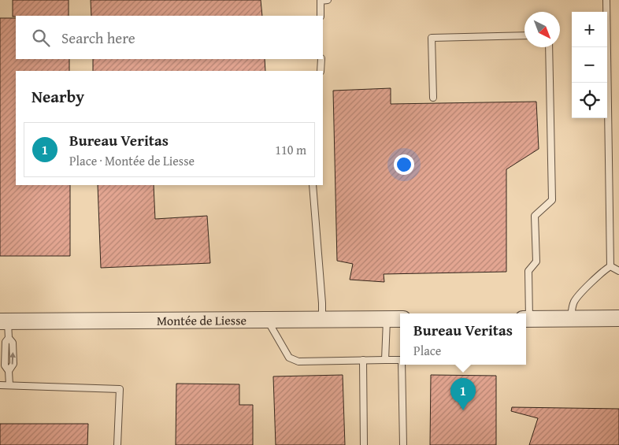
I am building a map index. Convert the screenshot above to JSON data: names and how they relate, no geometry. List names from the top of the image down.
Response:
{
  "streets": {
    "street": ["Montée de Liesse"]
  },
  "north": "bottom right",
  "page": {
    "map_buttons": ["+", "−"],
    "search": "Search here",
    "heading": "Nearby",
    "list": [
      {
        "mark": "1",
        "name": "Bureau Veritas",
        "note": "Place · Montée de Liesse",
        "value": "110 m"
      }
    ],
    "popup": ["Bureau Veritas", "Place"],
    "pins": "1"
  }
}
